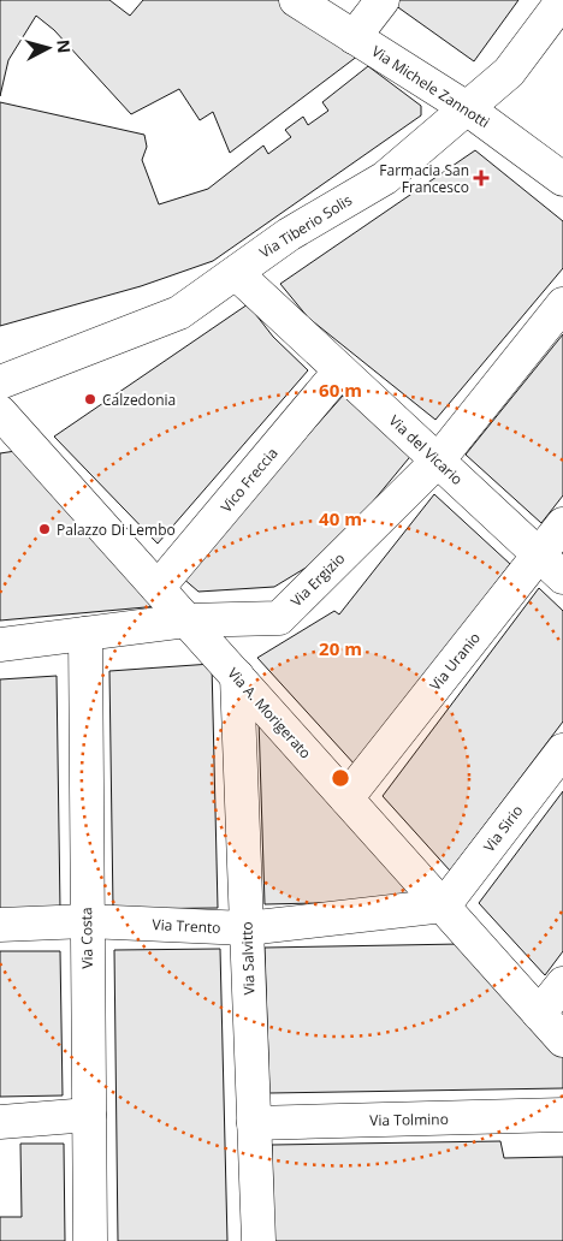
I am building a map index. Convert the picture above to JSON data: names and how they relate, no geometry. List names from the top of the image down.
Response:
{
  "streets": {
    "street": [
      "Via Michele Zannotti",
      "Via Tiberio Solis",
      "Via del Vicario",
      "Vico Freccia",
      "Via Ergizio",
      "Via Uranio",
      "Via A. Morigerato",
      "Via Sirio",
      "Via Trento",
      "Via Costa",
      "Via Salvitto",
      "Via Tolmino"
    ]
  },
  "crossings": [
    ["Via Michele Zannotti", "Via Tiberio Solis"],
    ["Via Tiberio Solis", "Via del Vicario"],
    ["Via del Vicario", "Vico Freccia"],
    ["Via del Vicario", "Via Ergizio"],
    ["Via del Vicario", "Via Uranio"],
    ["Vico Freccia", "Via A. Morigerato"],
    ["Via Ergizio", "Via A. Morigerato"],
    ["Via Ergizio", "Via Costa"],
    ["Via Uranio", "Via A. Morigerato"],
    ["Via A. Morigerato", "Via Sirio"],
    ["Via A. Morigerato", "Via Trento"],
    ["Via A. Morigerato", "Via Salvitto"],
    ["Via Sirio", "Via Trento"],
    ["Via Trento", "Via Costa"],
    ["Via Trento", "Via Salvitto"],
    ["Via Salvitto", "Via Tolmino"]
  ],
  "places": {
    "health": ["Farmacia San Francesco"],
    "other": ["Calzedonia", "Palazzo Di Lembo"]
  },
  "north": "right",
  "rings": ["60 m", "40 m", "20 m"]
}
